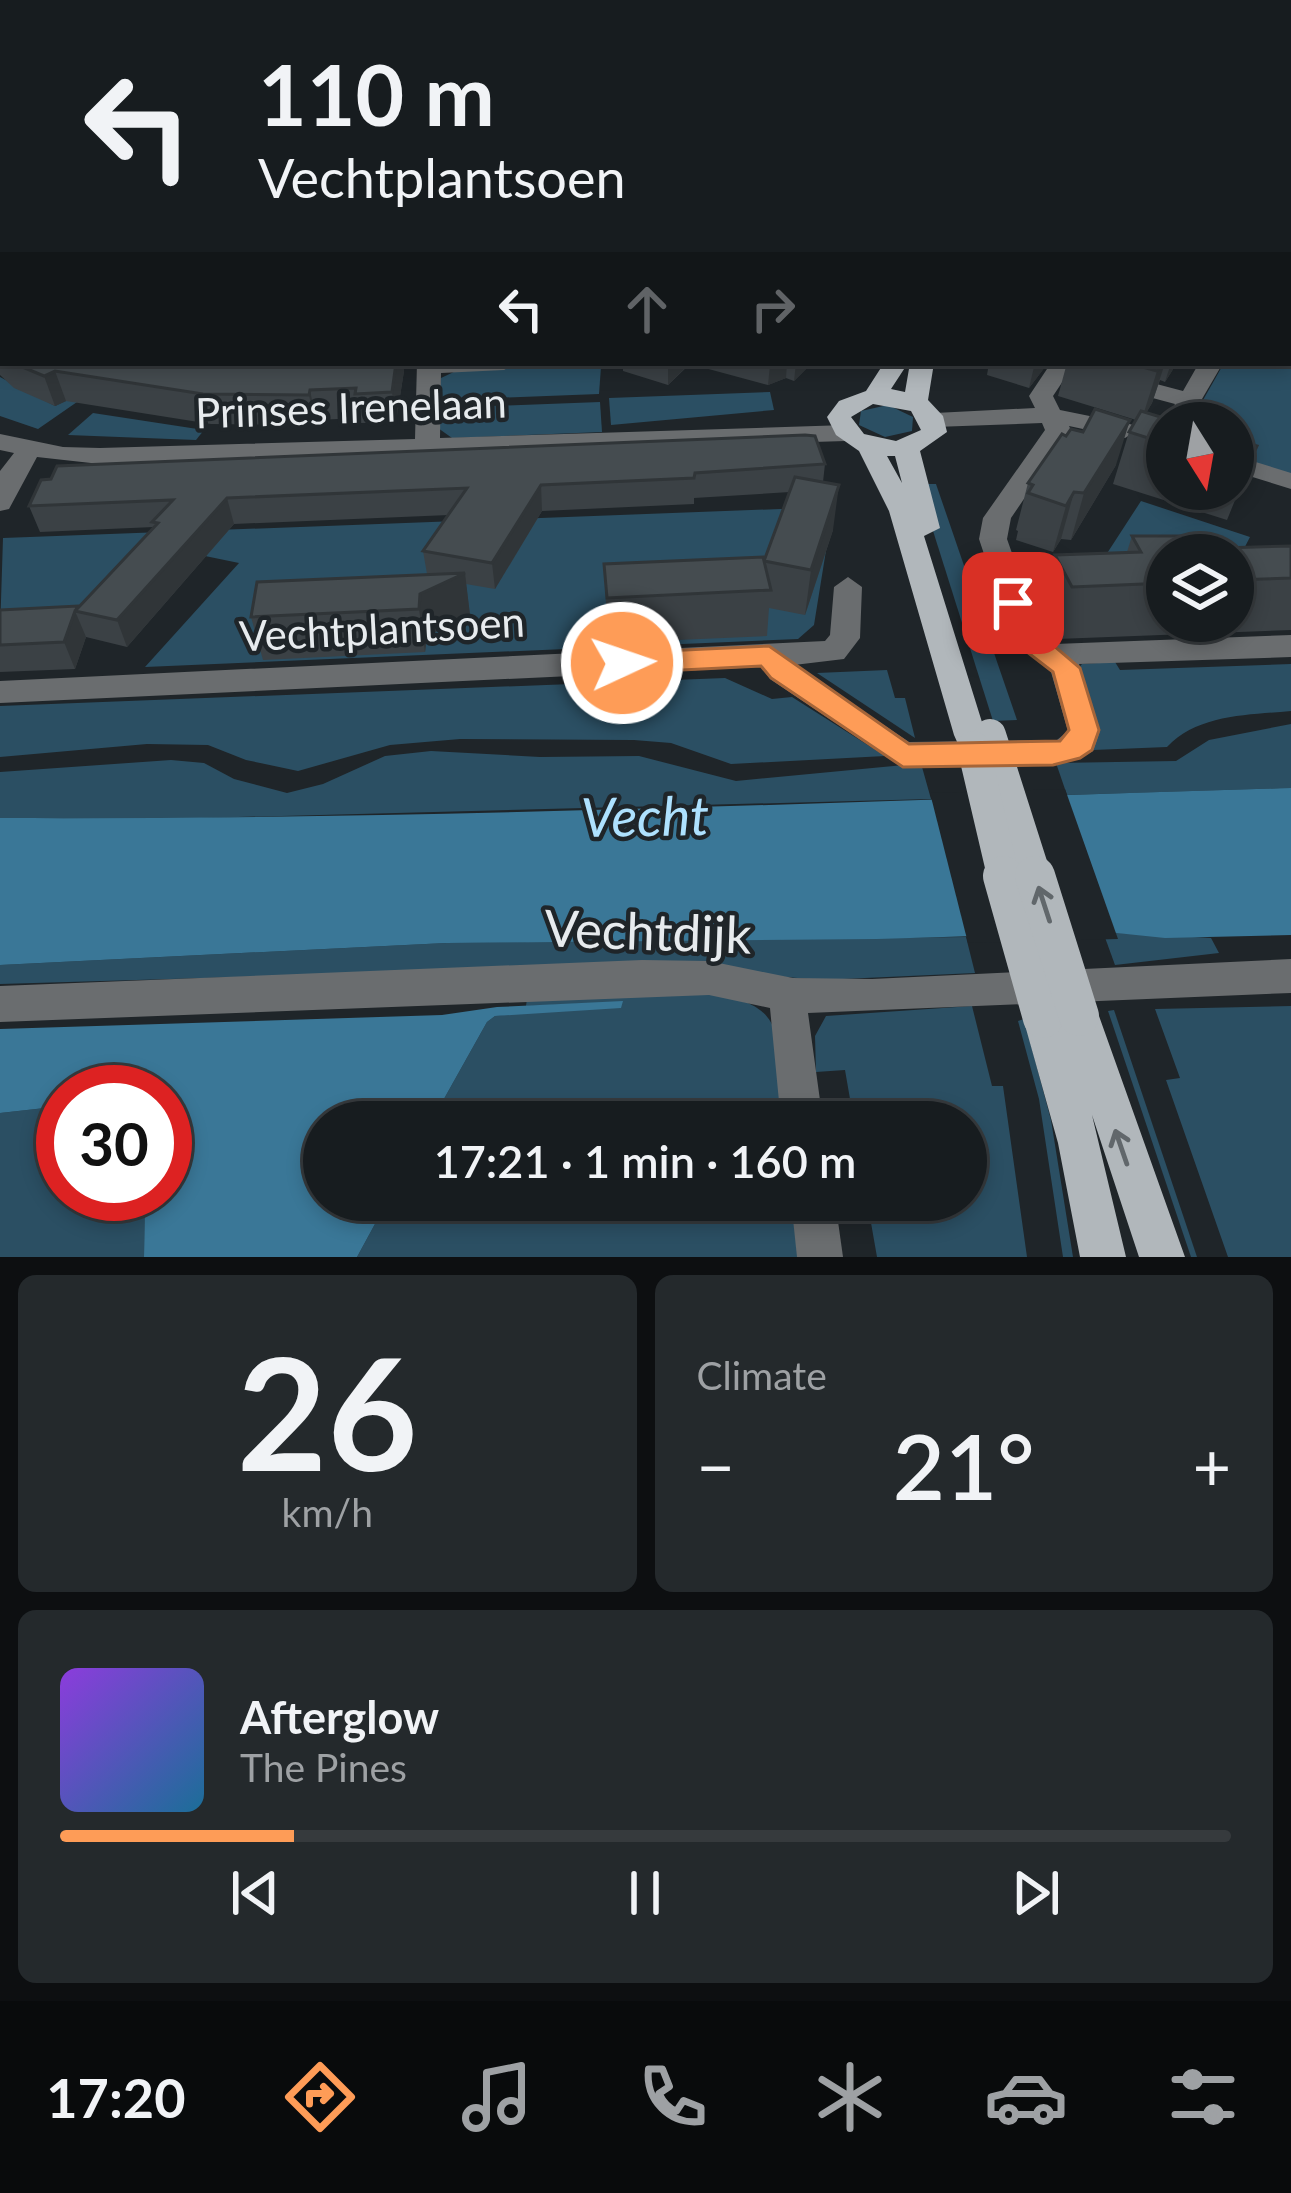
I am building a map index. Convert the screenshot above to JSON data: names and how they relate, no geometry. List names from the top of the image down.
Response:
{
  "streets": {
    "street": ["Prinses Irenelaan", "Vechtplantsoen", "Vechtdijk"]
  },
  "water": ["Vecht"],
  "north": "bottom",
  "page": {
    "turn": ["110 m", "Vechtplantsoen"],
    "limit": "30",
    "trip": "17:21 · 1 min · 160 m",
    "tile": [
      ["26", "km/h"],
      "Climate"
    ],
    "heat": ["−", "21°", "+"],
    "song": ["Afterglow", "The Pines"],
    "tabs": "17:20"
  }
}
